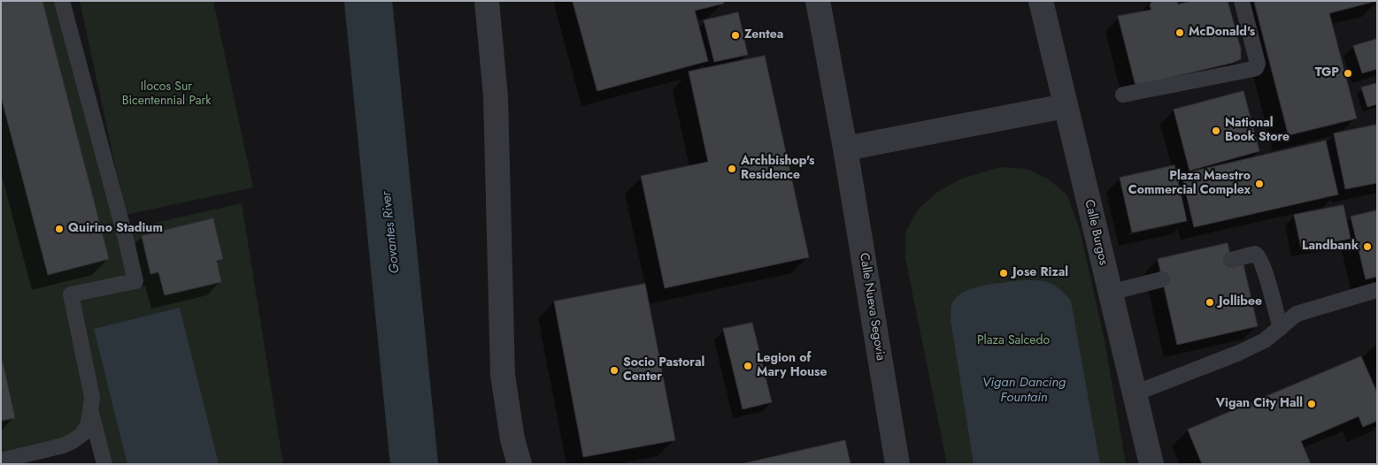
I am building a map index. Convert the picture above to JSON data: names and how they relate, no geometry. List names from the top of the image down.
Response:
{
  "streets": {
    "street": ["Calle Burgos", "Calle Nueva Segovia"]
  },
  "water": ["Govantes River", "Vigan Dancing Fountain"],
  "parks": ["Ilocos Sur Bicentennial Park", "Plaza Salcedo"],
  "places": [
    "McDonald's",
    "Zentea",
    "TGP",
    "National Book Store",
    "Archbishop's Residence",
    "Plaza Maestro Commercial Complex",
    "Quirino Stadium",
    "Landbank",
    "Jose Rizal",
    "Jollibee",
    "Legion of Mary House",
    "Socio Pastoral Center",
    "Vigan City Hall"
  ]
}
